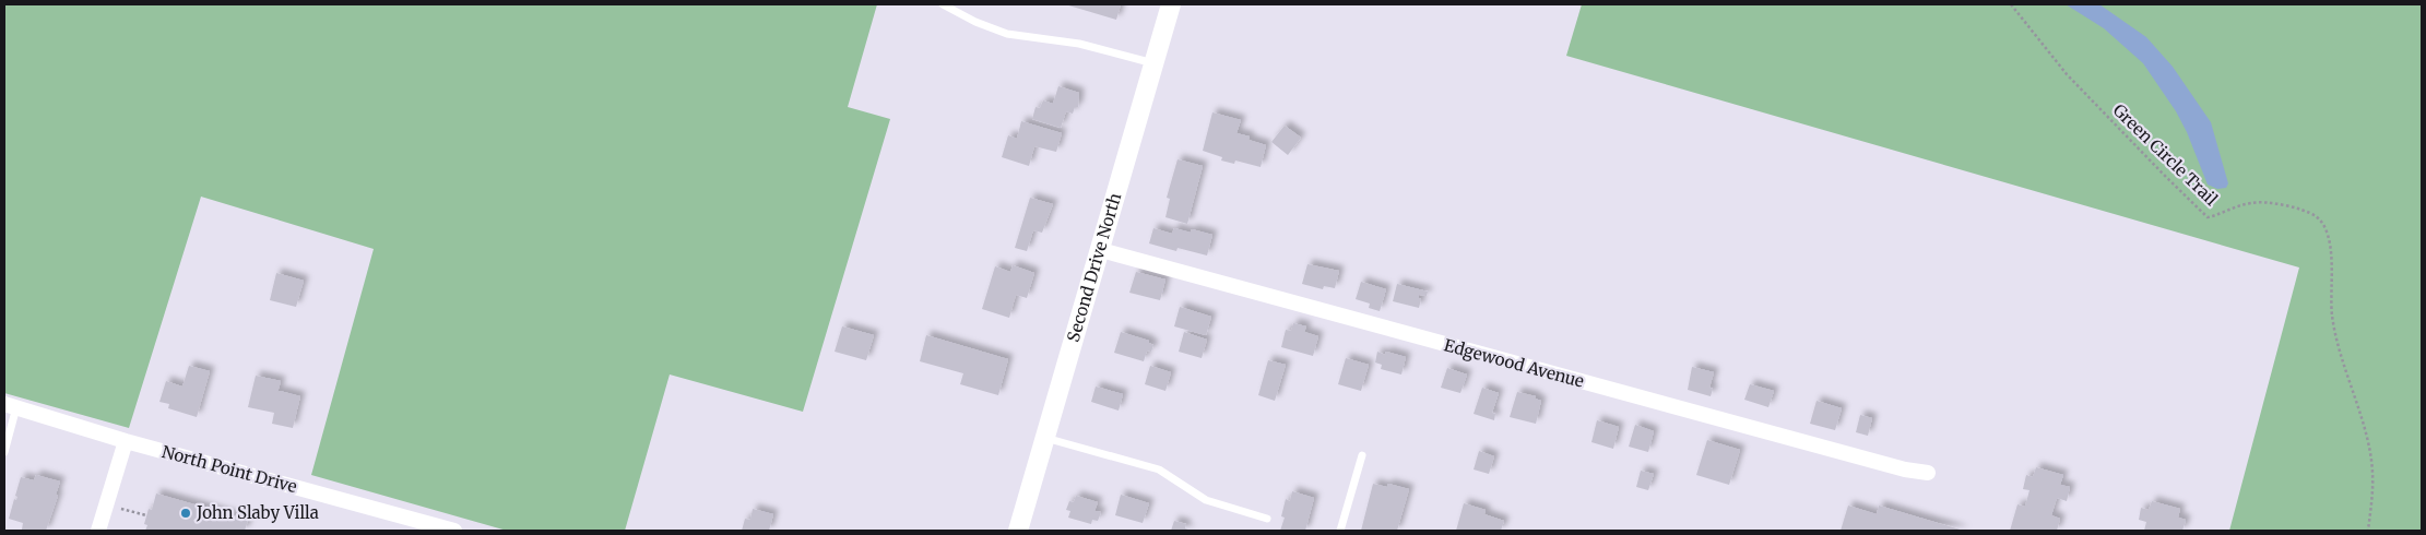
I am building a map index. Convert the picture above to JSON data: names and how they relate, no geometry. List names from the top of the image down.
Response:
{
  "streets": {
    "street": ["Second Drive North", "Edgewood Avenue", "North Point Drive"],
    "path": ["Green Circle Trail"]
  },
  "crossings": [
    ["Second Drive North", "Edgewood Avenue"]
  ],
  "places": ["John Slaby Villa"]
}
